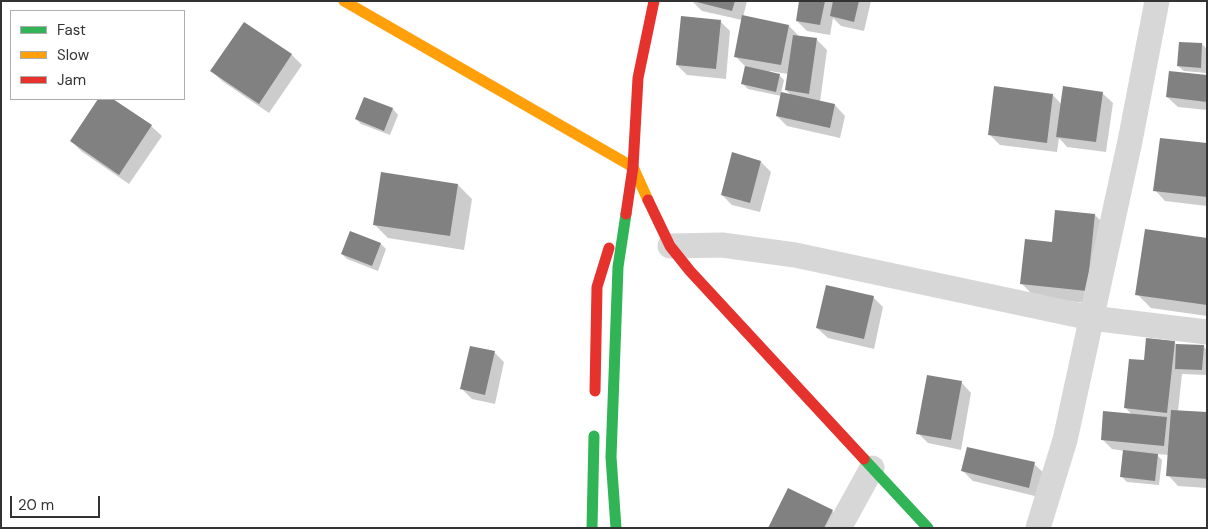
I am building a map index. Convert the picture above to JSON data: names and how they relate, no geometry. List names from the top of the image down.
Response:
{
  "legend": ["Fast", "Slow", "Jam"],
  "scale_bar": "20 m"
}
